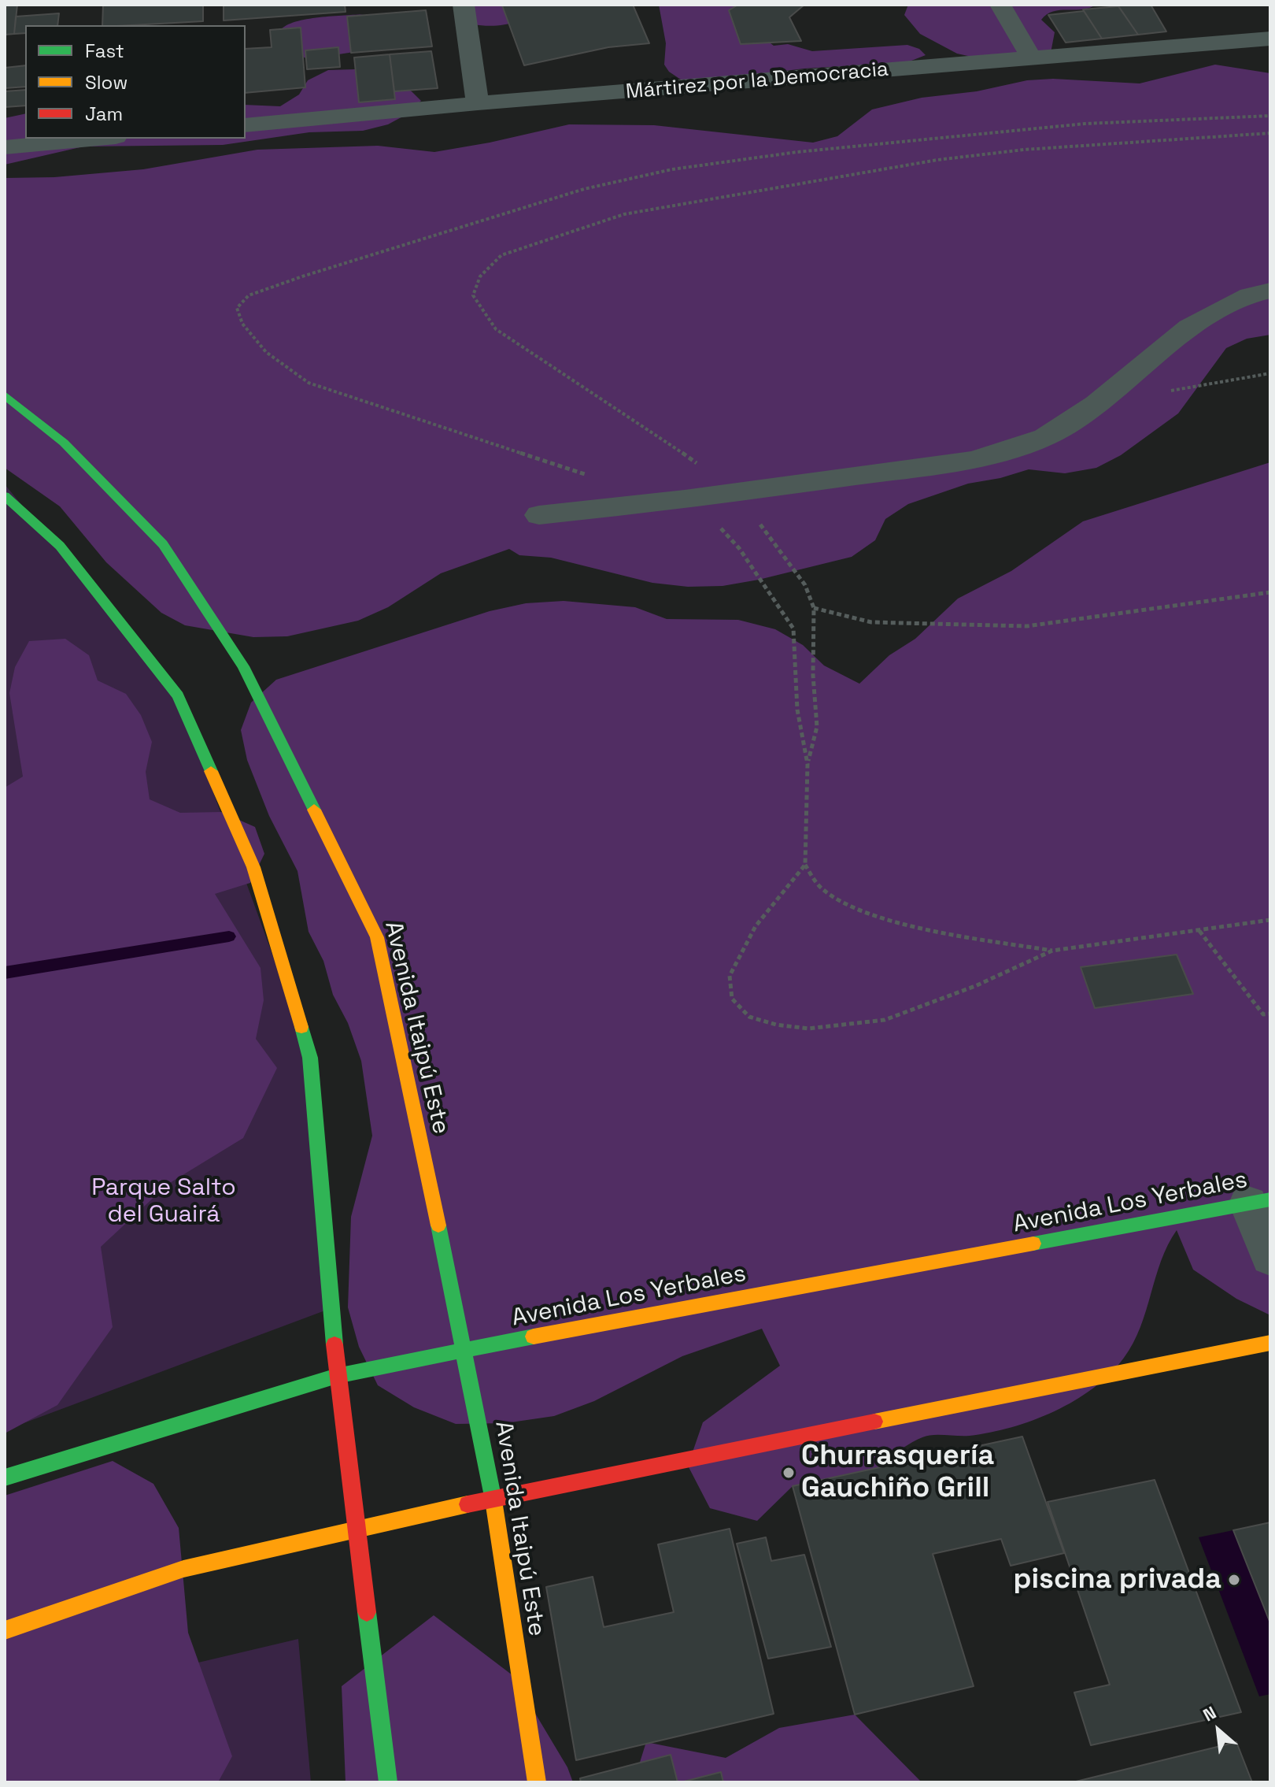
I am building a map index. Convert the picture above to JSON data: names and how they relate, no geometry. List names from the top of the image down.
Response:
{
  "streets": {
    "street": ["Mártirez por la Democracia", "Avenida Itaipú Este", "Avenida Los Yerbales"]
  },
  "crossings": [
    ["Avenida Itaipú Este", "Avenida Los Yerbales"]
  ],
  "parks": ["Parque Salto del Guairá"],
  "places": ["Churrasquería Gauchiño Grill", "piscina privada"],
  "legend": ["Fast", "Slow", "Jam"],
  "north": "top left"
}
